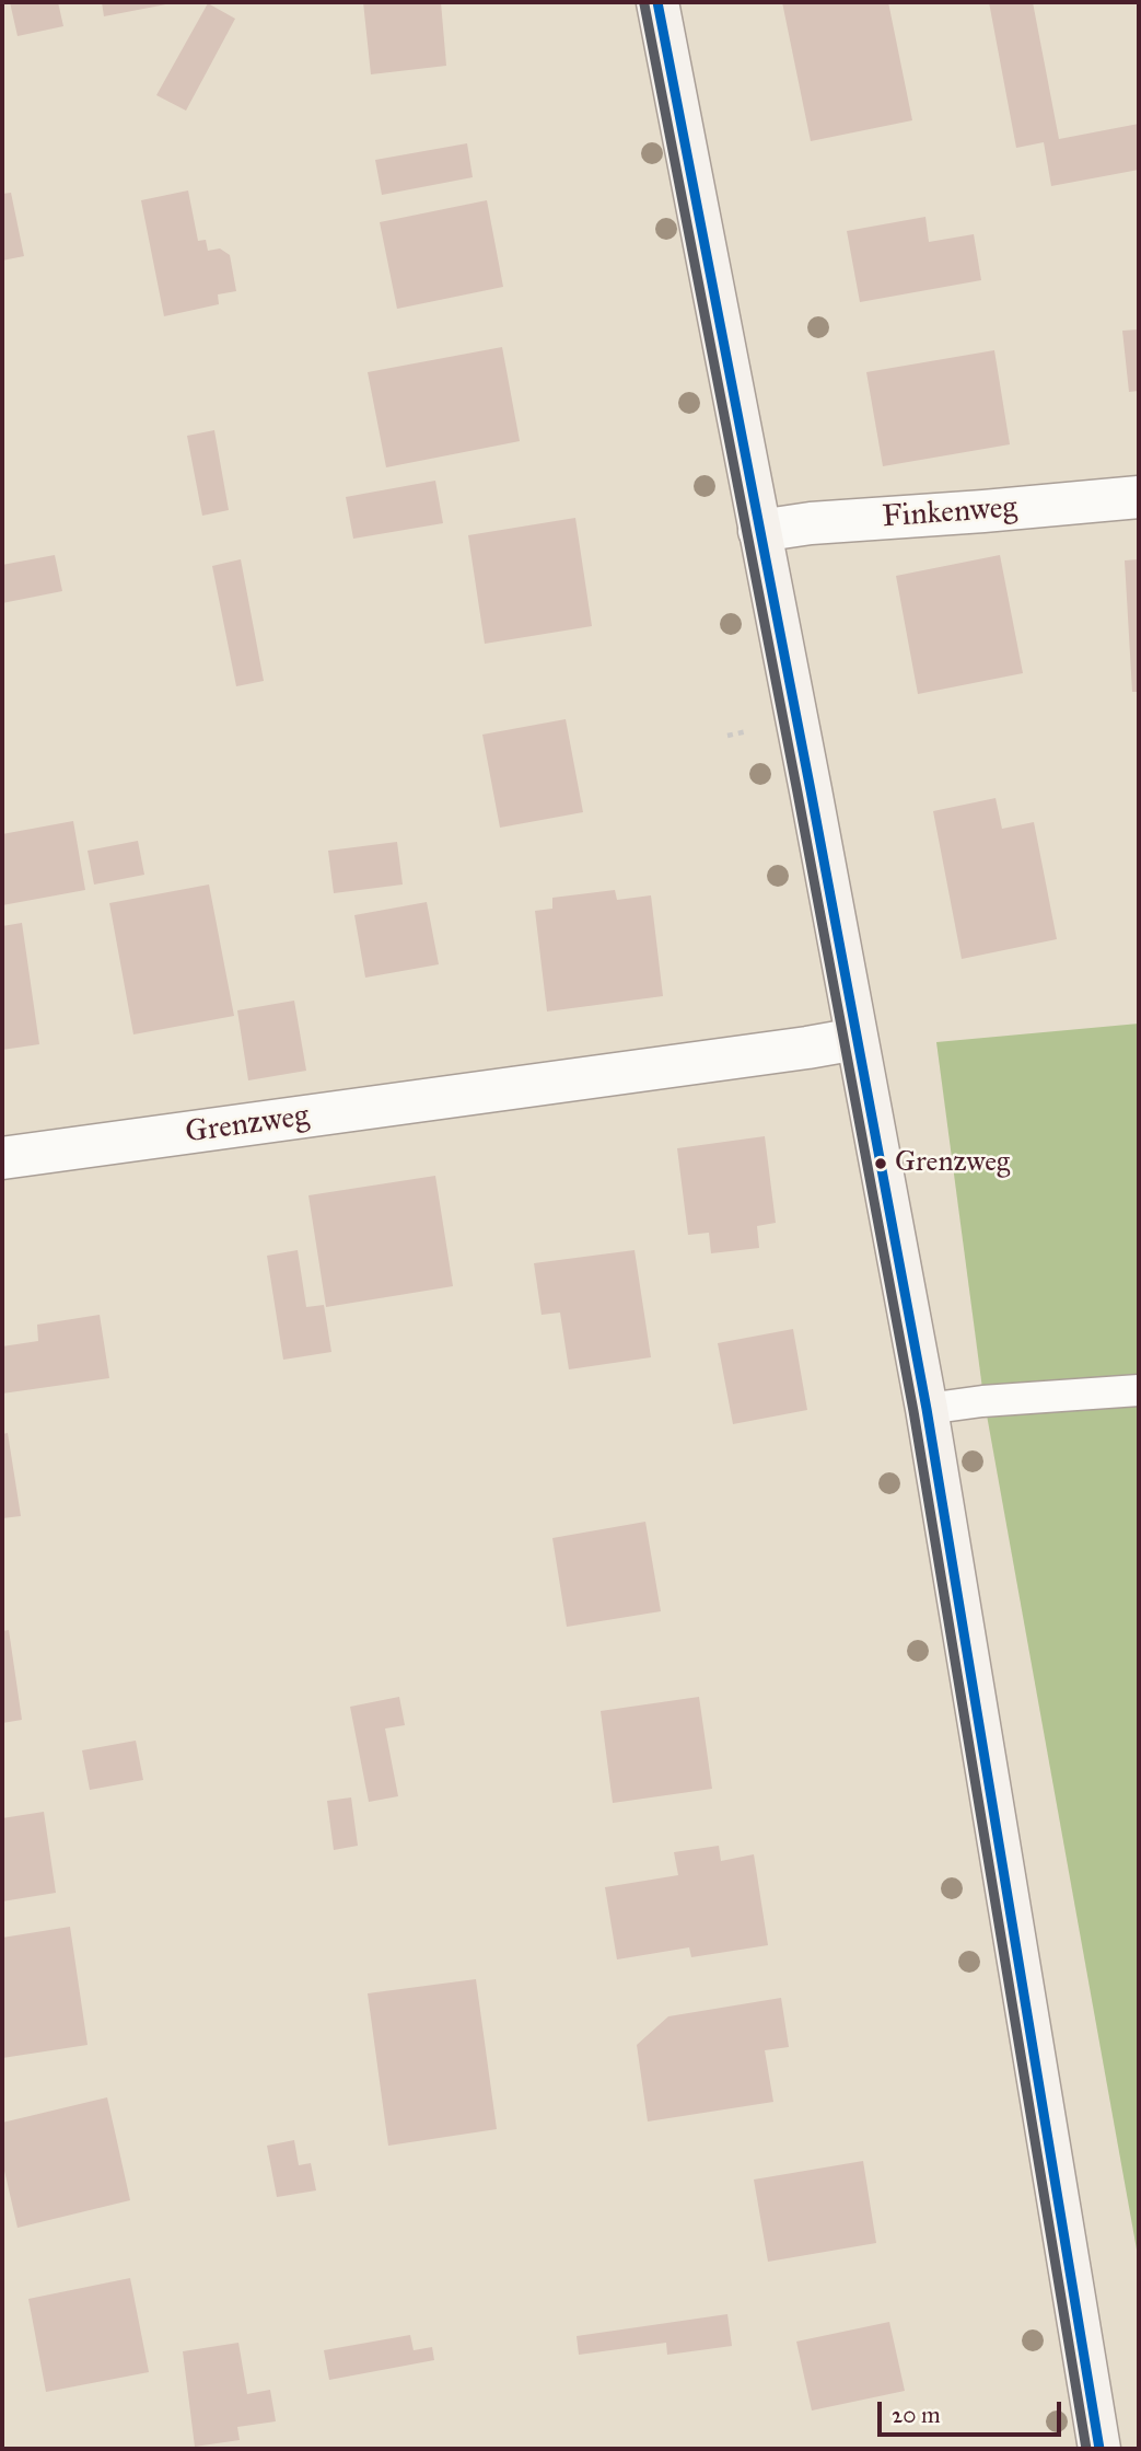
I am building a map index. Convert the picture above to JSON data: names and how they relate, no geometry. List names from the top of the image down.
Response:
{
  "streets": {
    "street": ["Finkenweg", "Grenzweg"]
  },
  "places": ["Grenzweg"],
  "scale_bar": "20 m"
}
